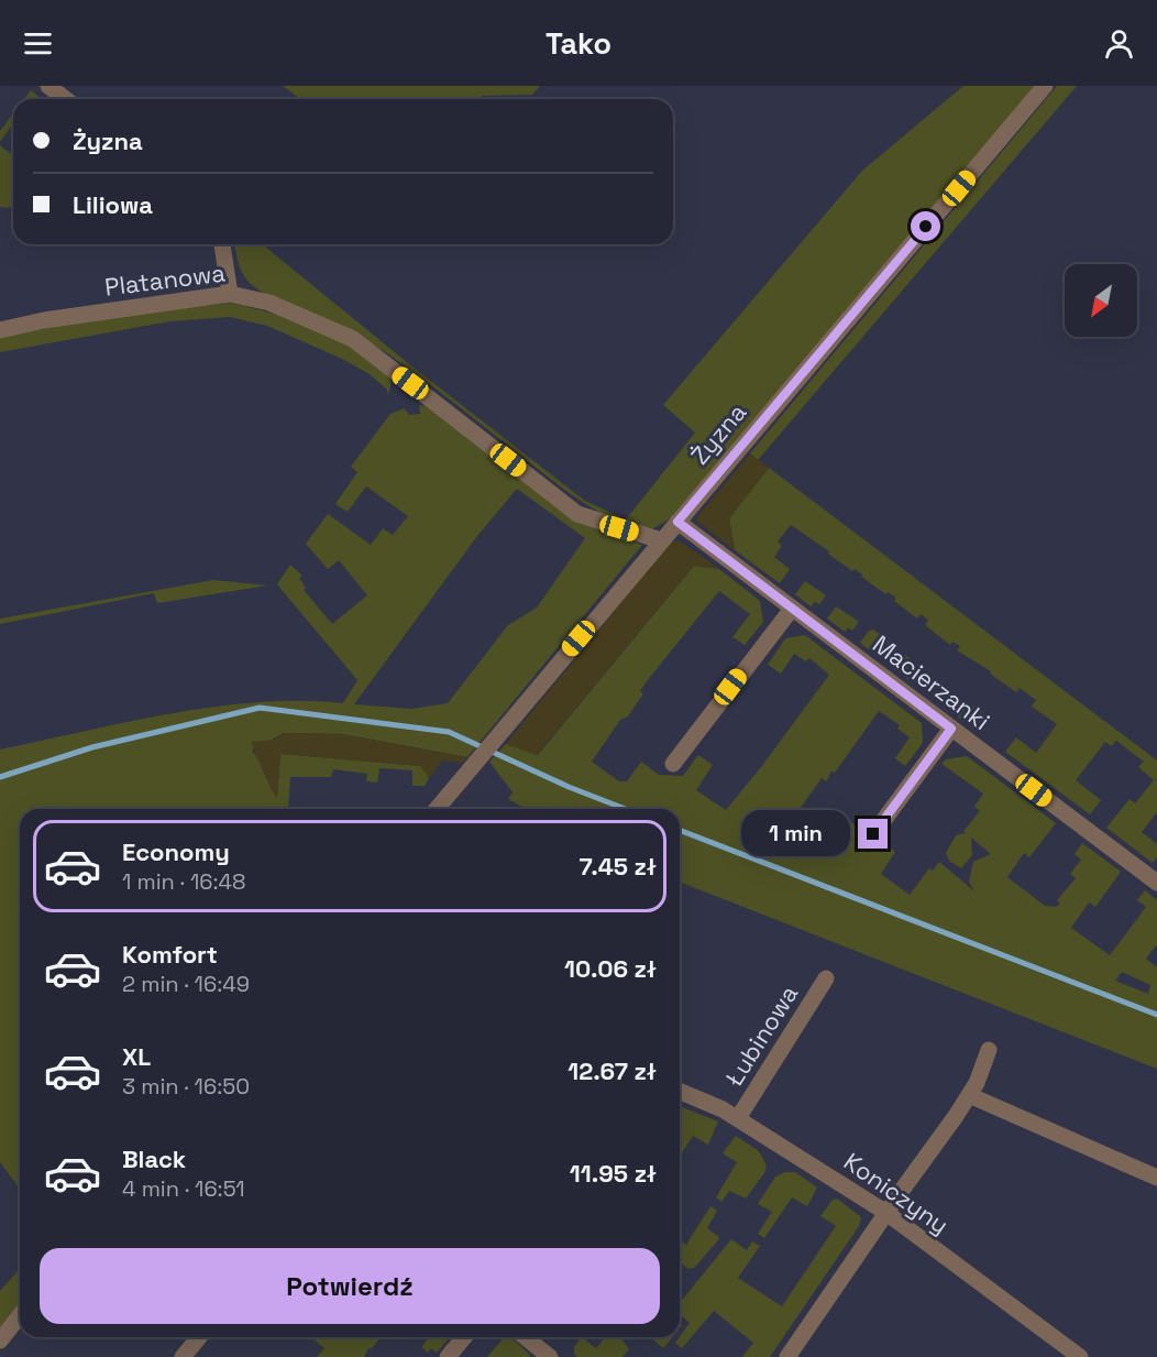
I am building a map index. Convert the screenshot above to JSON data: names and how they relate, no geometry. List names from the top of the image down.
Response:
{
  "streets": {
    "street": [
      "Platanowa",
      "Żyzna",
      "Macierzanki",
      "Łubinowa",
      "Koniczyny"
    ]
  },
  "crossings": [
    ["Platanowa", "Żyzna"],
    ["Żyzna", "Macierzanki"],
    ["Łubinowa", "Koniczyny"]
  ],
  "north": "bottom left",
  "page": {
    "header": "Tako",
    "banner": ["Żyzna", "Liliowa"],
    "bubble": "1 min",
    "list": [
      {
        "name": "Economy",
        "note": "1 min · 16:48",
        "value": "7.45 zł"
      },
      {
        "name": "Komfort",
        "note": "2 min · 16:49",
        "value": "10.06 zł"
      },
      {
        "name": "XL",
        "note": "3 min · 16:50",
        "value": "12.67 zł"
      },
      {
        "name": "Black",
        "note": "4 min · 16:51",
        "value": "11.95 zł"
      }
    ],
    "buttons": "Potwierdź"
  }
}
